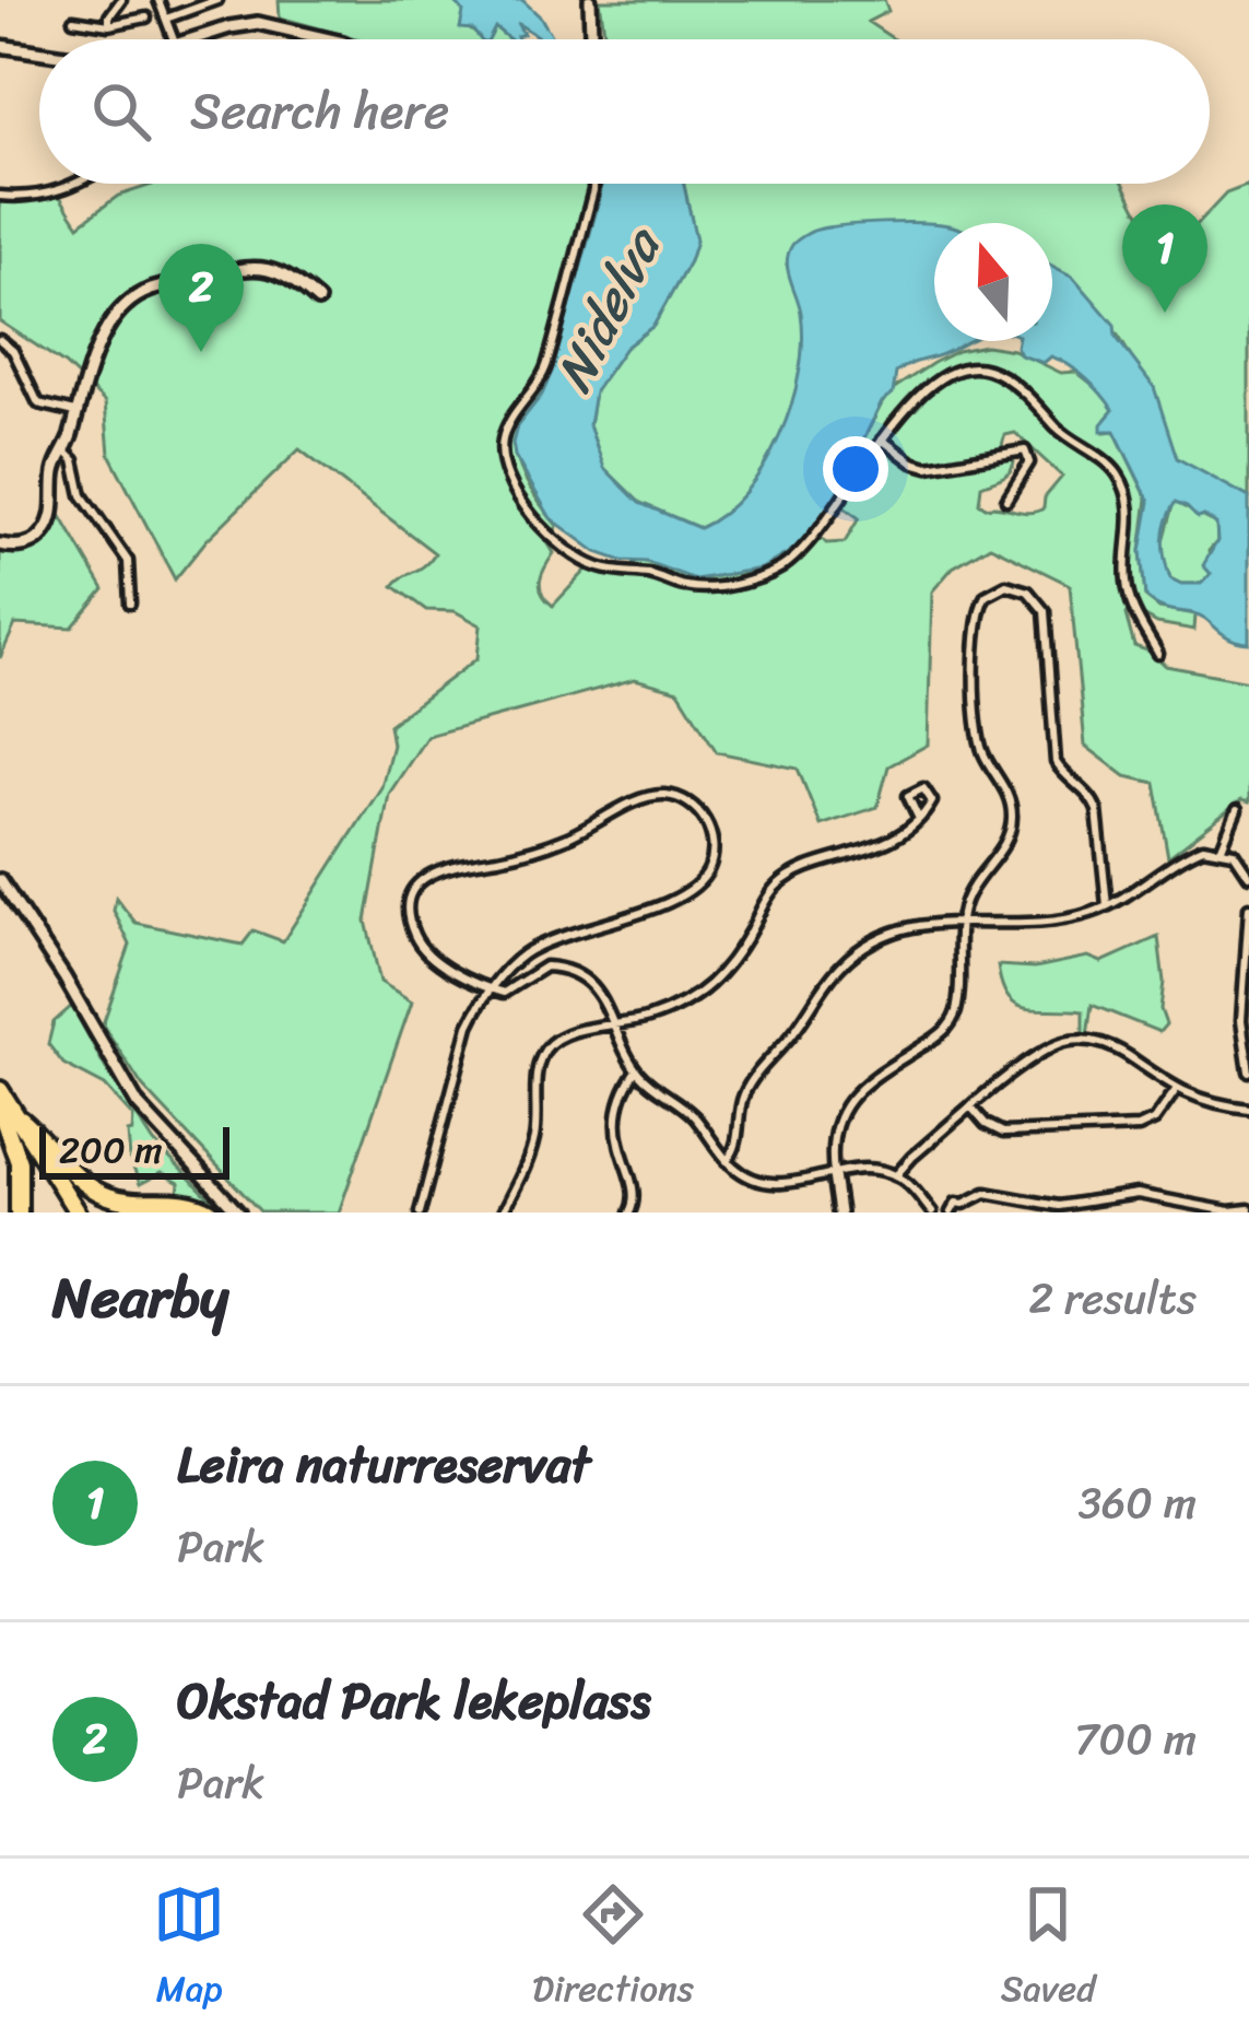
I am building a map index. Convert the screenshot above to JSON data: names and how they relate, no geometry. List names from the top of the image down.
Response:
{
  "water": ["Nidelva"],
  "scale_bar": "200 m",
  "north": "top",
  "page": {
    "search": "Search here",
    "pins": ["1", "2"],
    "scale": "200 m",
    "heading": ["Nearby", "2 results"],
    "list": [
      {
        "mark": "1",
        "name": "Leira naturreservat",
        "note": "Park",
        "value": "360 m"
      },
      {
        "mark": "2",
        "name": "Okstad Park lekeplass",
        "note": "Park",
        "value": "700 m"
      }
    ],
    "nav": ["Map", "Directions", "Saved"]
  }
}
